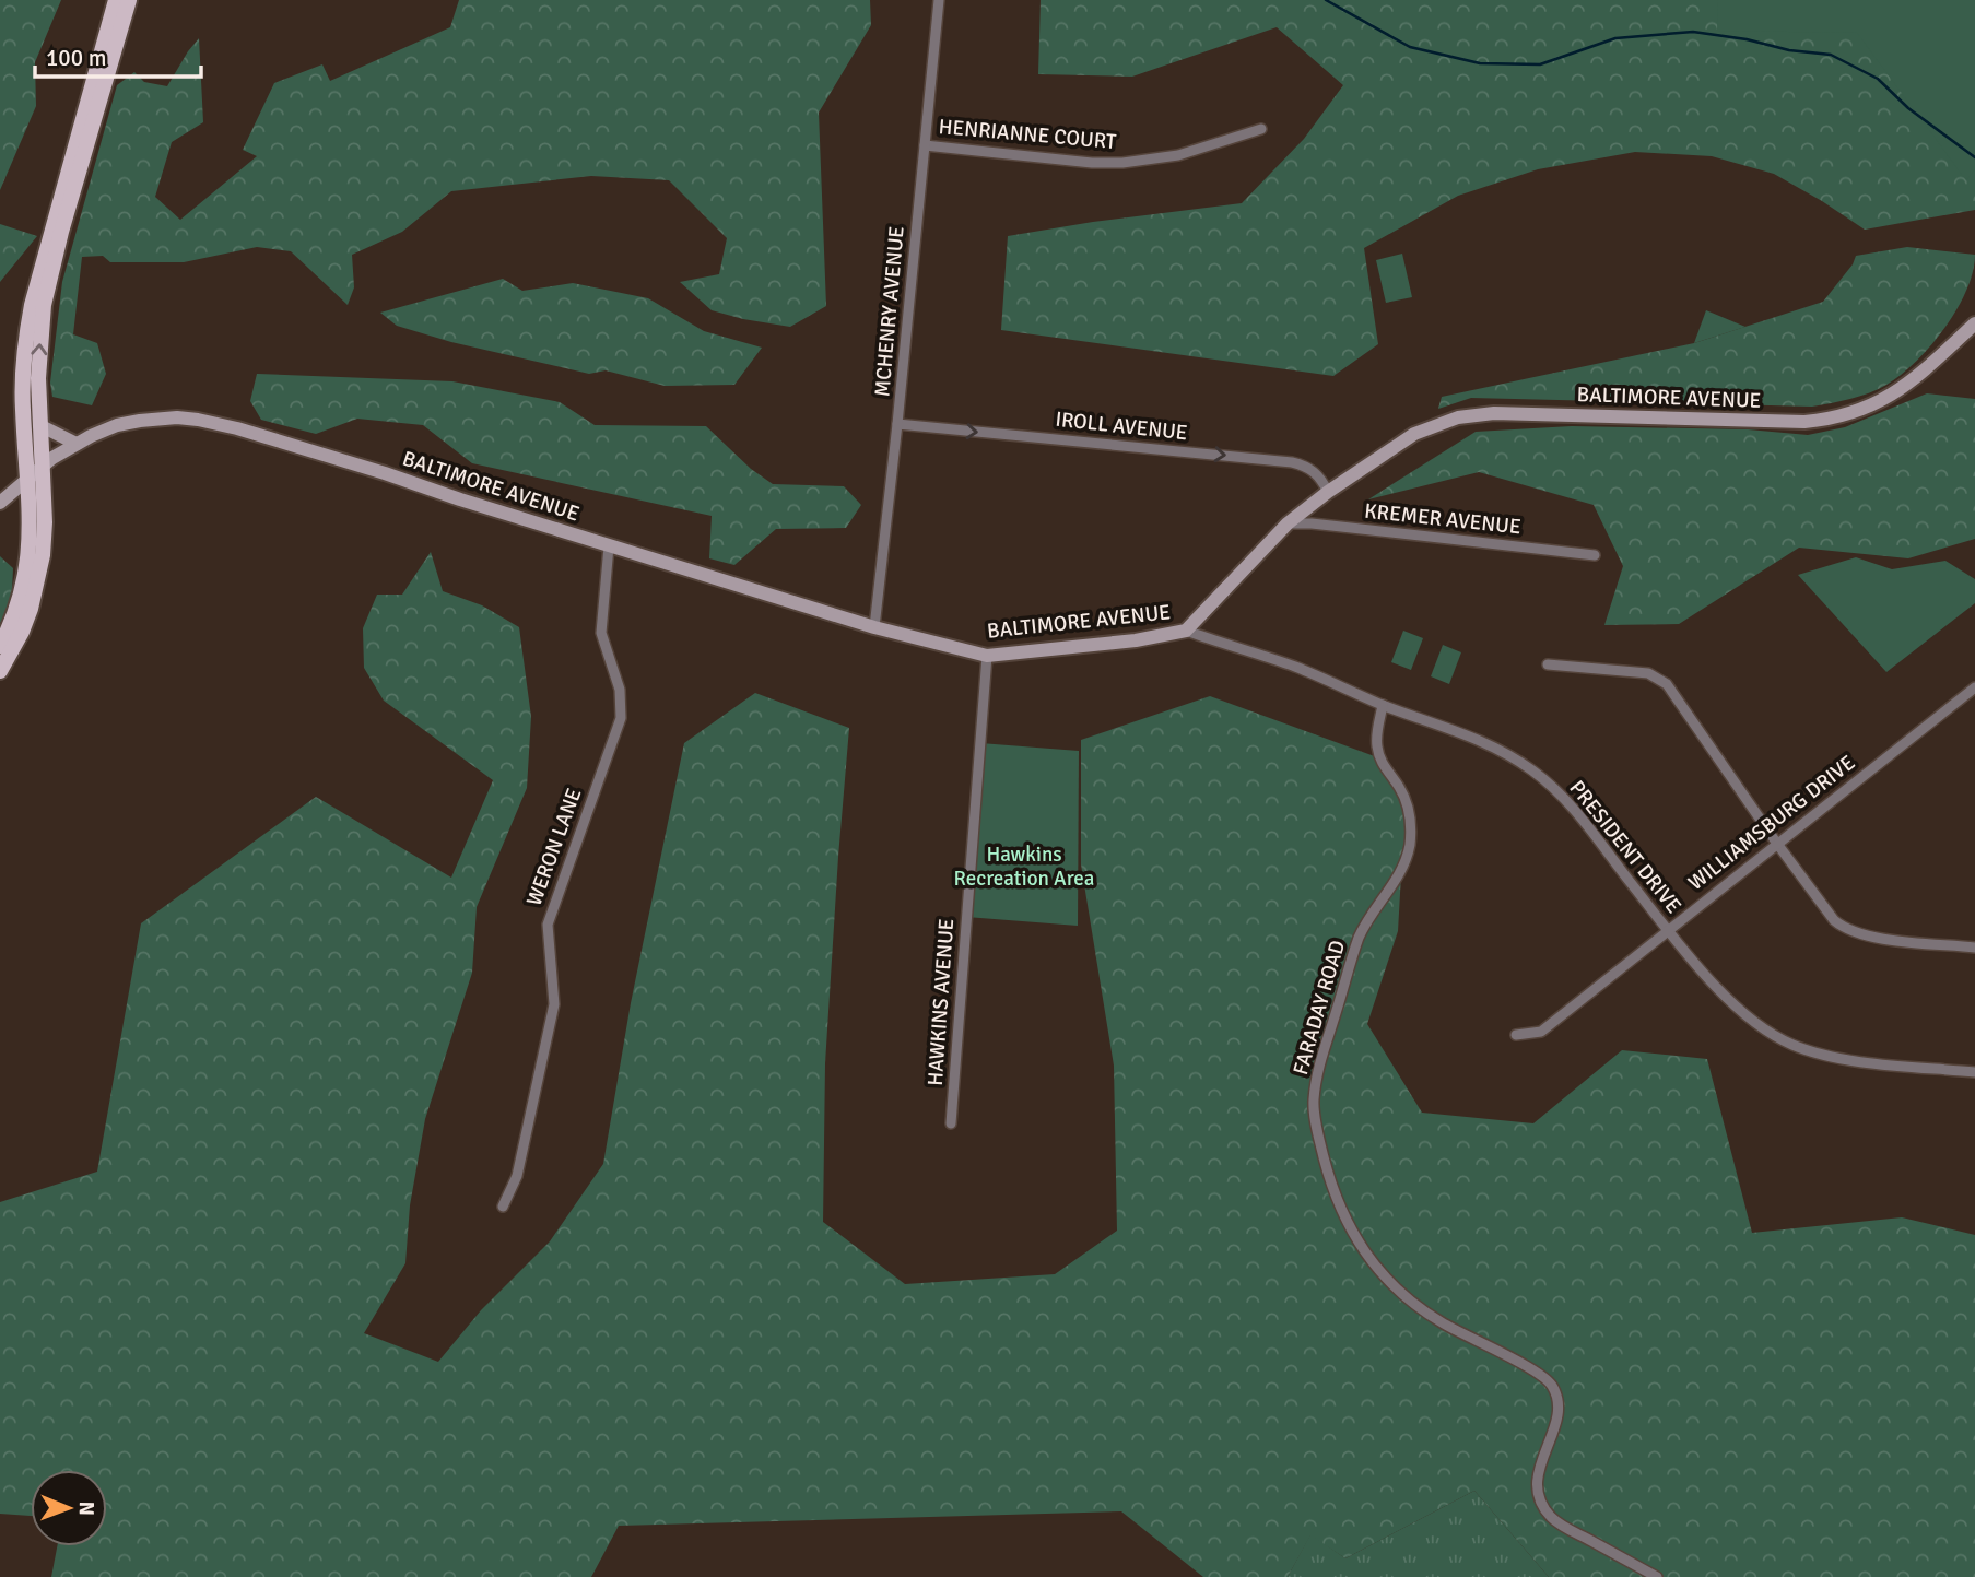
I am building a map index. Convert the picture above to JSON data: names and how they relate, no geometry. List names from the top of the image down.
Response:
{
  "streets": {
    "street": [
      "HENRIANNE COURT",
      "MCHENRY AVENUE",
      "BALTIMORE AVENUE",
      "IROLL AVENUE",
      "KREMER AVENUE",
      "WILLIAMSBURG DRIVE",
      "WERON LANE",
      "PRESIDENT DRIVE",
      "HAWKINS AVENUE",
      "FARADAY ROAD"
    ]
  },
  "crossings": [
    ["HENRIANNE COURT", "MCHENRY AVENUE"],
    ["MCHENRY AVENUE", "BALTIMORE AVENUE"],
    ["MCHENRY AVENUE", "IROLL AVENUE"],
    ["BALTIMORE AVENUE", "IROLL AVENUE"],
    ["BALTIMORE AVENUE", "KREMER AVENUE"],
    ["BALTIMORE AVENUE", "WERON LANE"],
    ["BALTIMORE AVENUE", "PRESIDENT DRIVE"],
    ["BALTIMORE AVENUE", "HAWKINS AVENUE"],
    ["WILLIAMSBURG DRIVE", "PRESIDENT DRIVE"],
    ["PRESIDENT DRIVE", "FARADAY ROAD"]
  ],
  "one_way": ["IROLL AVENUE"],
  "parks": ["Hawkins Recreation Area"],
  "scale_bar": "100 m",
  "north": "right"
}
